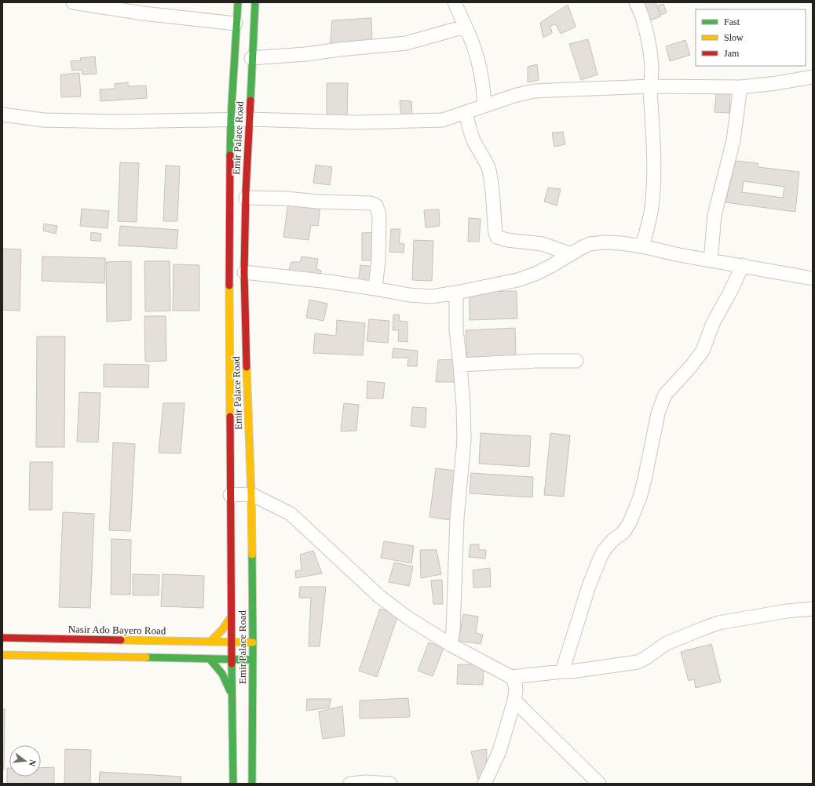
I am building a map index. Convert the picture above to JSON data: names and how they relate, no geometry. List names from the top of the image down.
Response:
{
  "streets": {
    "main road": ["Emir Palace Road", "Nasir Ado Bayero Road"]
  },
  "crossings": [
    ["Emir Palace Road", "Nasir Ado Bayero Road"]
  ],
  "legend": ["Fast", "Slow", "Jam"],
  "north": "right"
}
